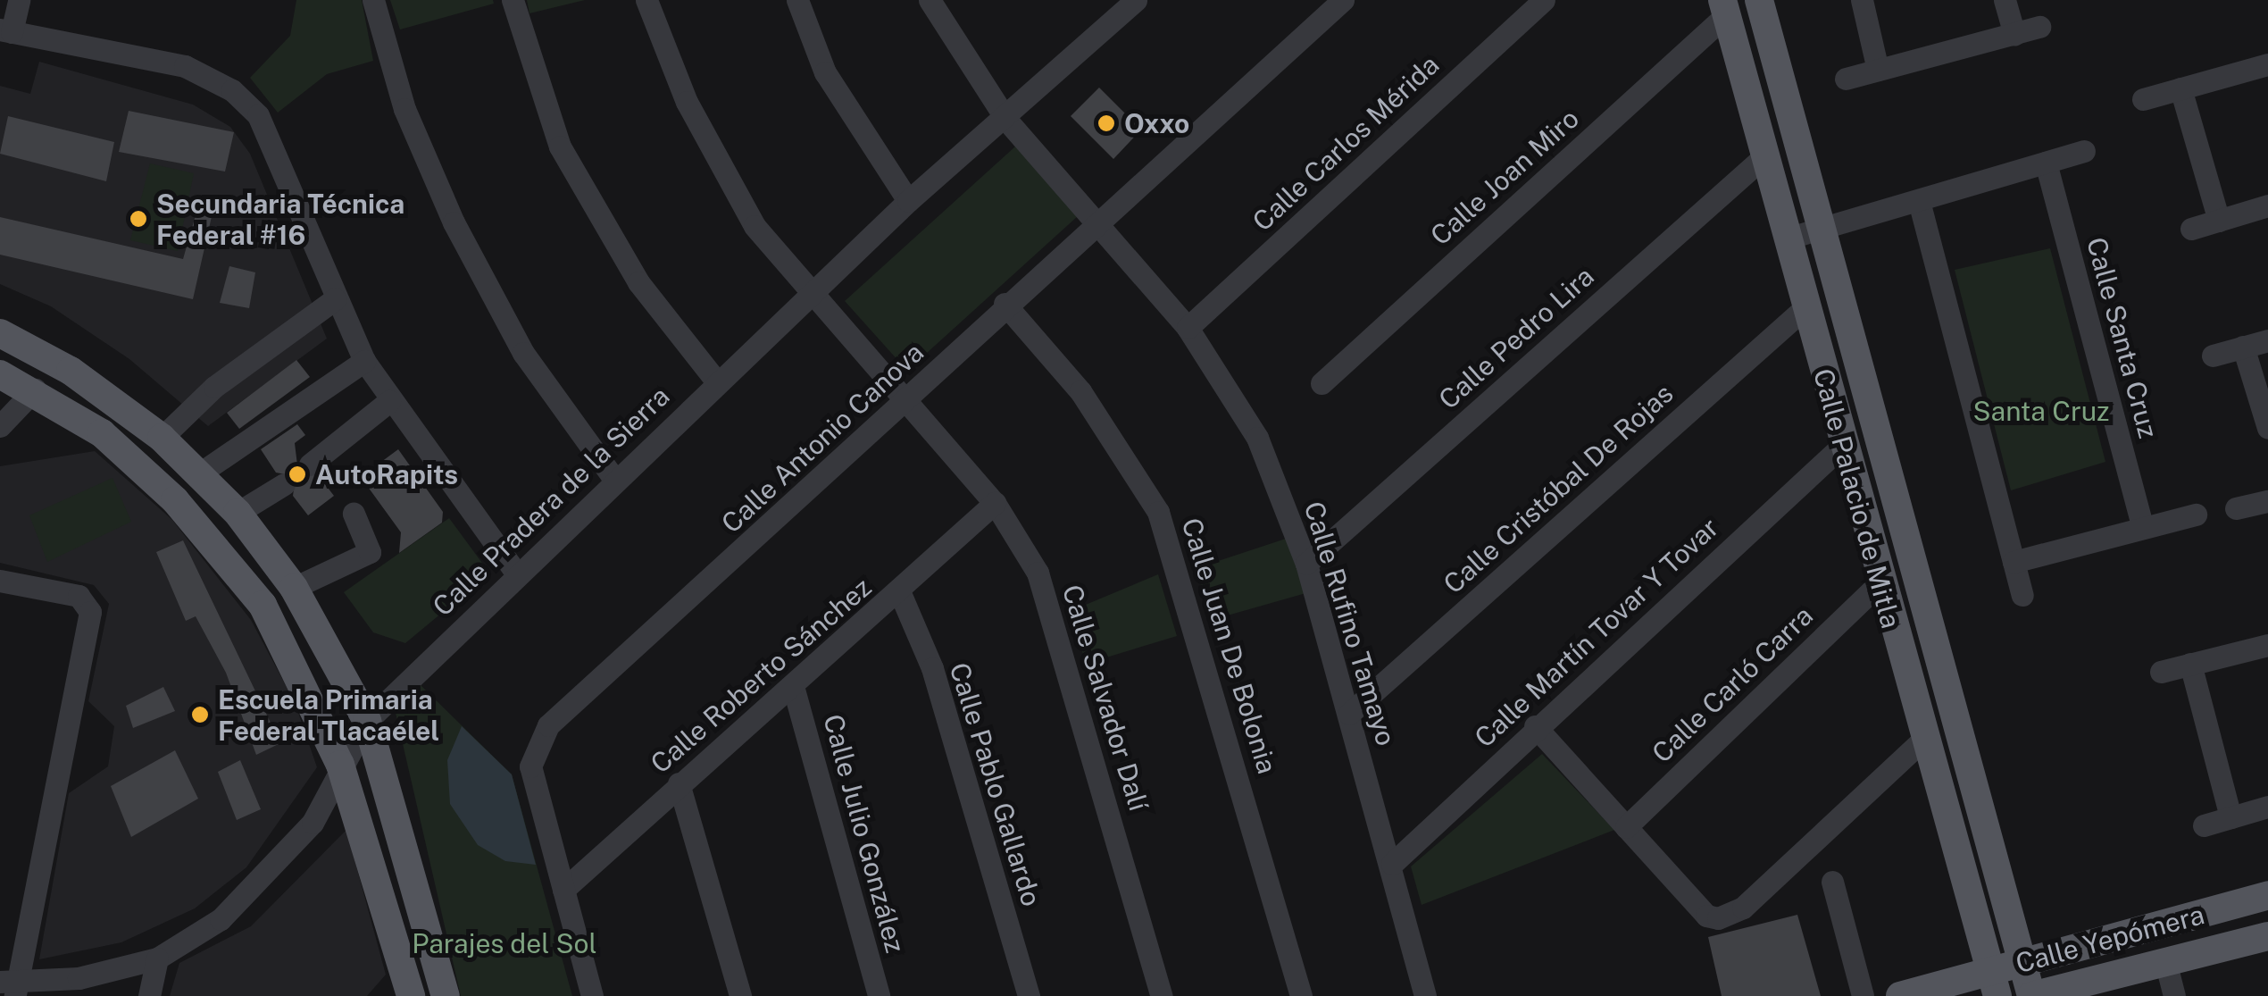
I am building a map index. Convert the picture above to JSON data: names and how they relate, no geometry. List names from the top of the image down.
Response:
{
  "streets": {
    "main road": ["Calle Palacio de Mitla", "Calle Yepómera"],
    "street": [
      "Calle Carlos Mérida",
      "Calle Joan Miro",
      "Calle Pedro Lira",
      "Calle Santa Cruz",
      "Calle Antonio Canova",
      "Calle Cristóbal De Rojas",
      "Calle Pradera de la Sierra",
      "Calle Rufino Tamayo",
      "Calle Martín Tovar Y Tovar",
      "Calle Juan De Bolonia",
      "Calle Roberto Sánchez",
      "Calle Carló Carra",
      "Calle Salvador Dalí",
      "Calle Pablo Gallardo",
      "Calle Julio González"
    ]
  },
  "crossings": [
    ["Calle Carlos Mérida", "Calle Rufino Tamayo"],
    ["Calle Joan Miro", "Calle Palacio de Mitla"],
    ["Calle Pedro Lira", "Calle Palacio de Mitla"],
    ["Calle Pedro Lira", "Calle Rufino Tamayo"],
    ["Calle Antonio Canova", "Calle Rufino Tamayo"],
    ["Calle Antonio Canova", "Calle Juan De Bolonia"],
    ["Calle Antonio Canova", "Calle Roberto Sánchez"],
    ["Calle Antonio Canova", "Calle Salvador Dalí"],
    ["Calle Cristóbal De Rojas", "Calle Palacio de Mitla"],
    ["Calle Cristóbal De Rojas", "Calle Rufino Tamayo"],
    ["Calle Palacio de Mitla", "Calle Martín Tovar Y Tovar"],
    ["Calle Palacio de Mitla", "Calle Carló Carra"],
    ["Calle Palacio de Mitla", "Calle Yepómera"],
    ["Calle Pradera de la Sierra", "Calle Rufino Tamayo"],
    ["Calle Pradera de la Sierra", "Calle Salvador Dalí"],
    ["Calle Rufino Tamayo", "Calle Martín Tovar Y Tovar"],
    ["Calle Roberto Sánchez", "Calle Salvador Dalí"],
    ["Calle Roberto Sánchez", "Calle Pablo Gallardo"],
    ["Calle Roberto Sánchez", "Calle Julio González"]
  ],
  "parks": ["Santa Cruz", "Parajes del Sol"],
  "places": [
    "Oxxo",
    "Secundaria Técnica Federal #16",
    "AutoRapits",
    "Escuela Primaria Federal Tlacaélel"
  ]
}
